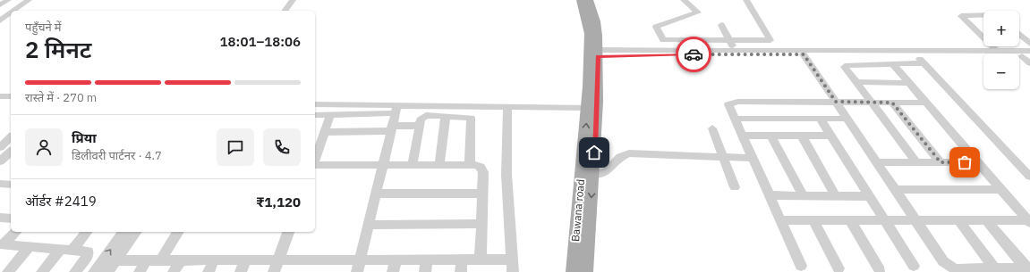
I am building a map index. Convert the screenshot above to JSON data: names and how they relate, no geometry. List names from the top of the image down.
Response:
{
  "streets": {
    "main road": ["Bawana road"]
  },
  "page": {
    "map_buttons": ["+", "−"],
    "heading": ["2 मिनट", "पहुँचने में", "18:01–18:06"],
    "panel": [
      "प्रिया",
      "डिलीवरी पार्टनर · 4.7",
      "ऑर्डर #2419",
      "₹1,120"
    ],
    "bar": "रास्ते में · 270 m"
  }
}
